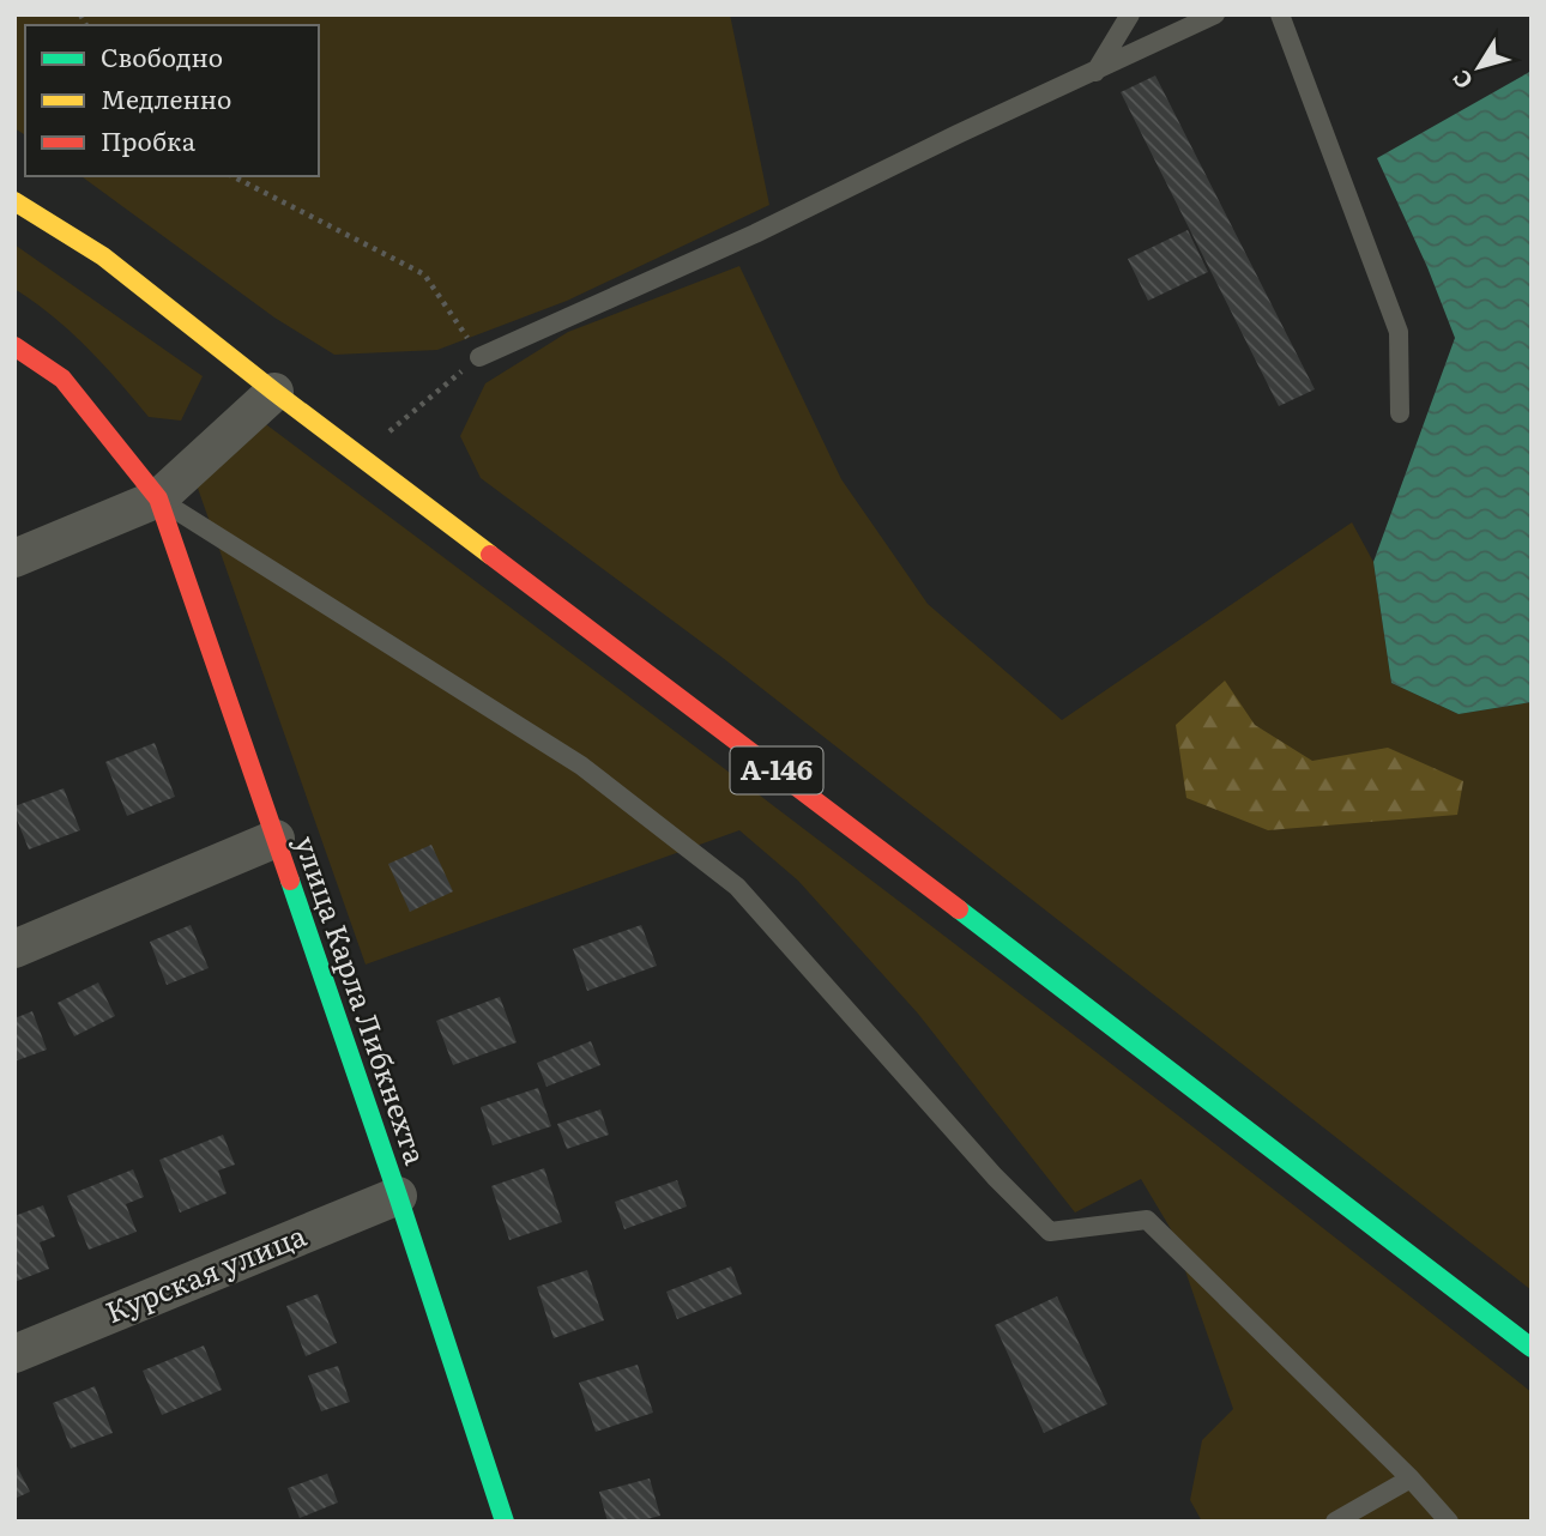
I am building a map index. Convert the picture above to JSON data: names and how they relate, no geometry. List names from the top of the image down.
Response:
{
  "streets": {
    "main road": ["А-146", "улица Карла Либкнехта"],
    "street": ["Курская улица"]
  },
  "crossings": [
    ["улица Карла Либкнехта", "Курская улица"]
  ],
  "legend": ["Свободно", "Медленно", "Пробка"],
  "north": "bottom left"
}
